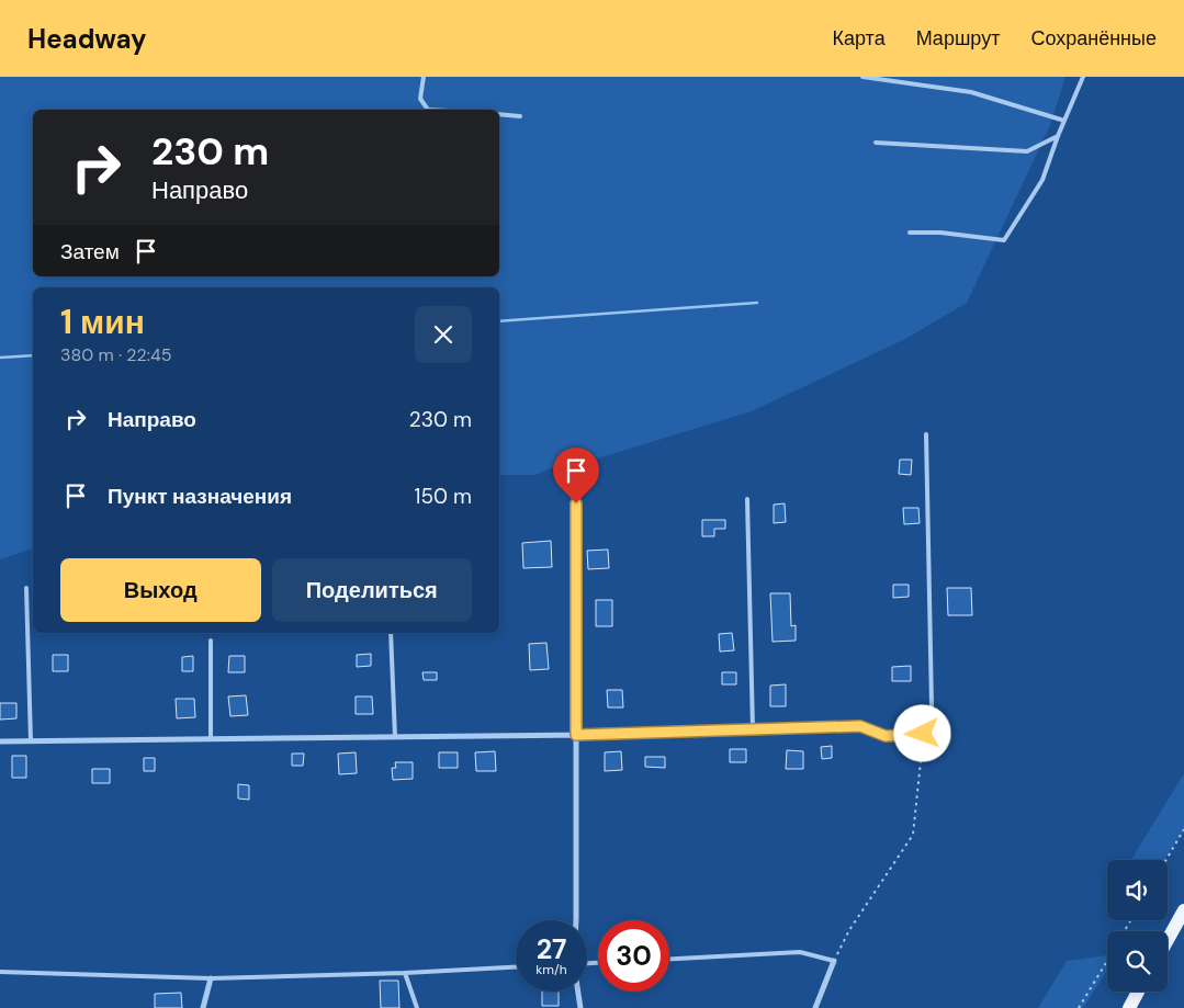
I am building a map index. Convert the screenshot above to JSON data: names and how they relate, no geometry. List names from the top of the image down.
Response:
{
  "page": {
    "header": "Headway",
    "nav": ["Карта", "Маршрут", "Сохранённые"],
    "turn": ["230 m", "Направо"],
    "then": "Затем",
    "heading": ["1 мин", "380 m · 22:45"],
    "list": [
      {
        "name": "Направо",
        "value": "230 m"
      },
      {
        "name": "Пункт назначения",
        "value": "150 m"
      }
    ],
    "buttons": ["Выход", "Поделиться"],
    "speed": "27 km/h",
    "limit": "30"
  }
}
